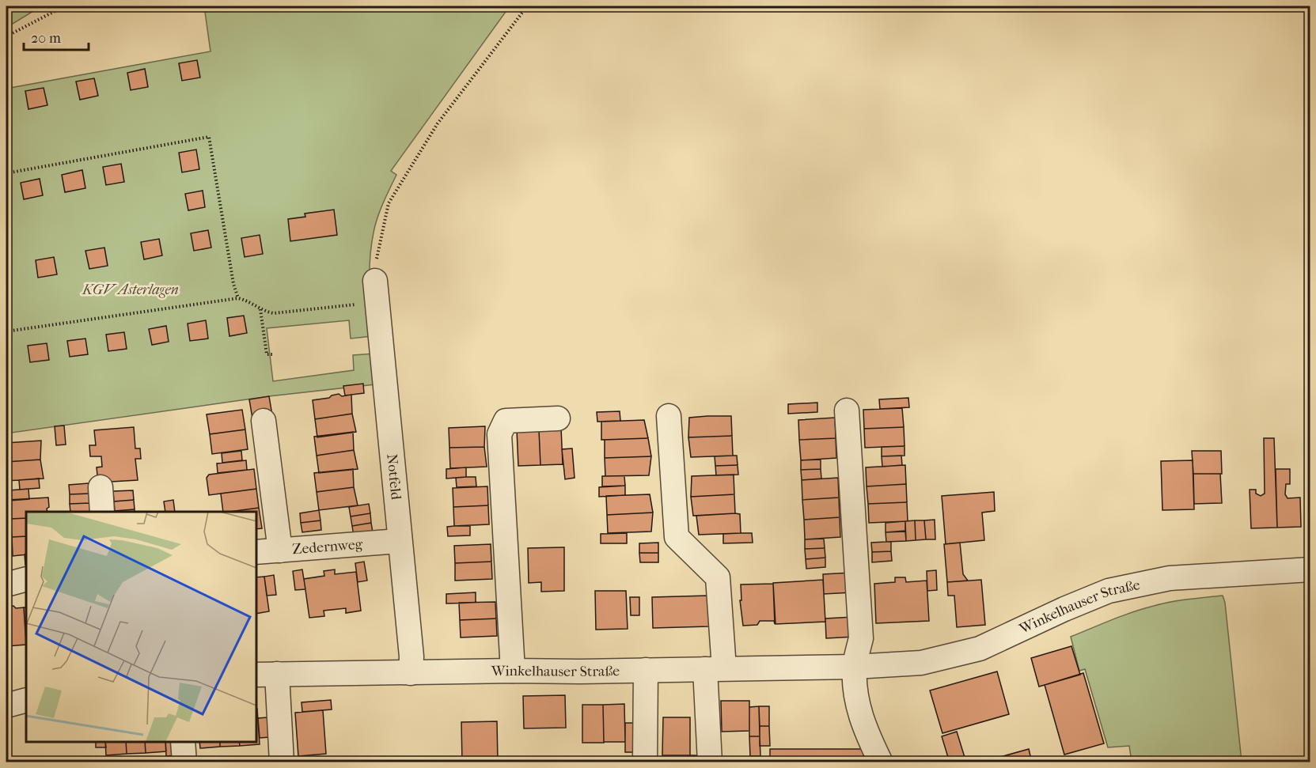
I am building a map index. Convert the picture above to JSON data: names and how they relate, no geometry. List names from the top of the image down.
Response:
{
  "streets": {
    "street": ["Notfeld", "Zedernweg", "Winkelhauser Straße"]
  },
  "crossings": [
    ["Notfeld", "Zedernweg"],
    ["Notfeld", "Winkelhauser Straße"]
  ],
  "parks": ["KGV Asterlagen"],
  "scale_bar": "20 m"
}
